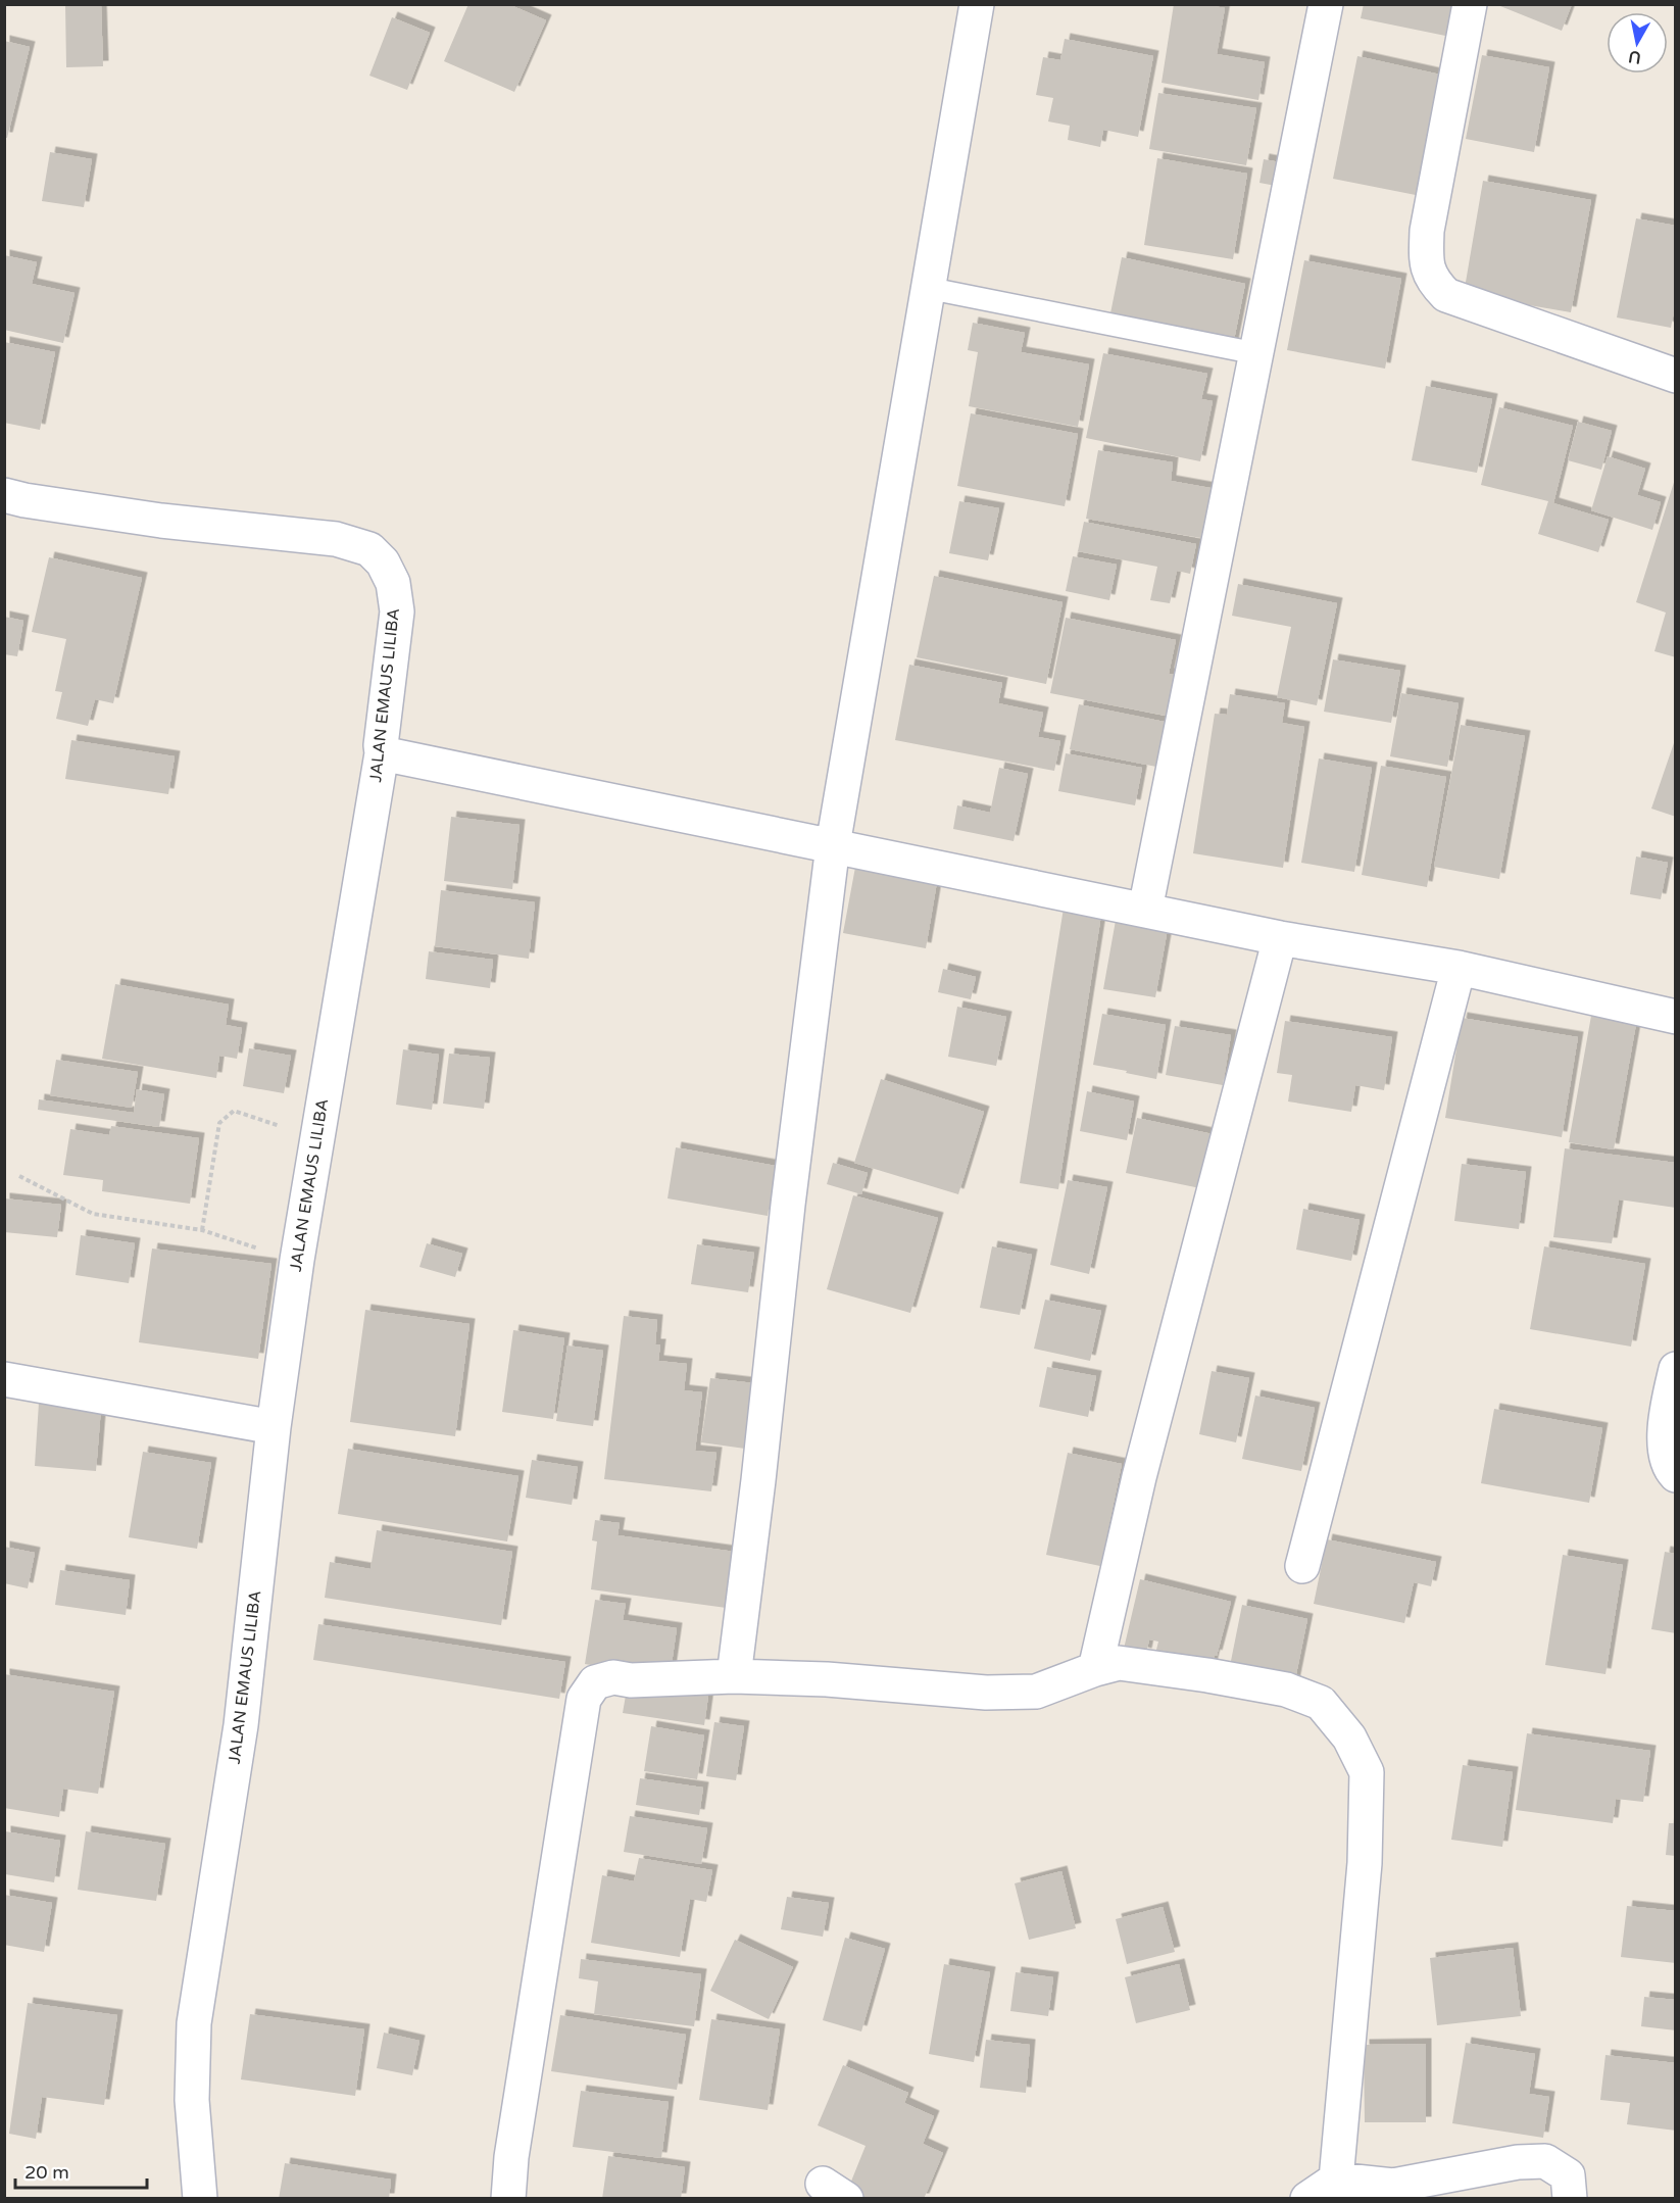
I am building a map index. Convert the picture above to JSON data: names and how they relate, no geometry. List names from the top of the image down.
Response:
{
  "streets": {
    "street": ["JALAN EMAUS LILIBA"]
  },
  "scale_bar": "20 m",
  "north": "bottom"
}
